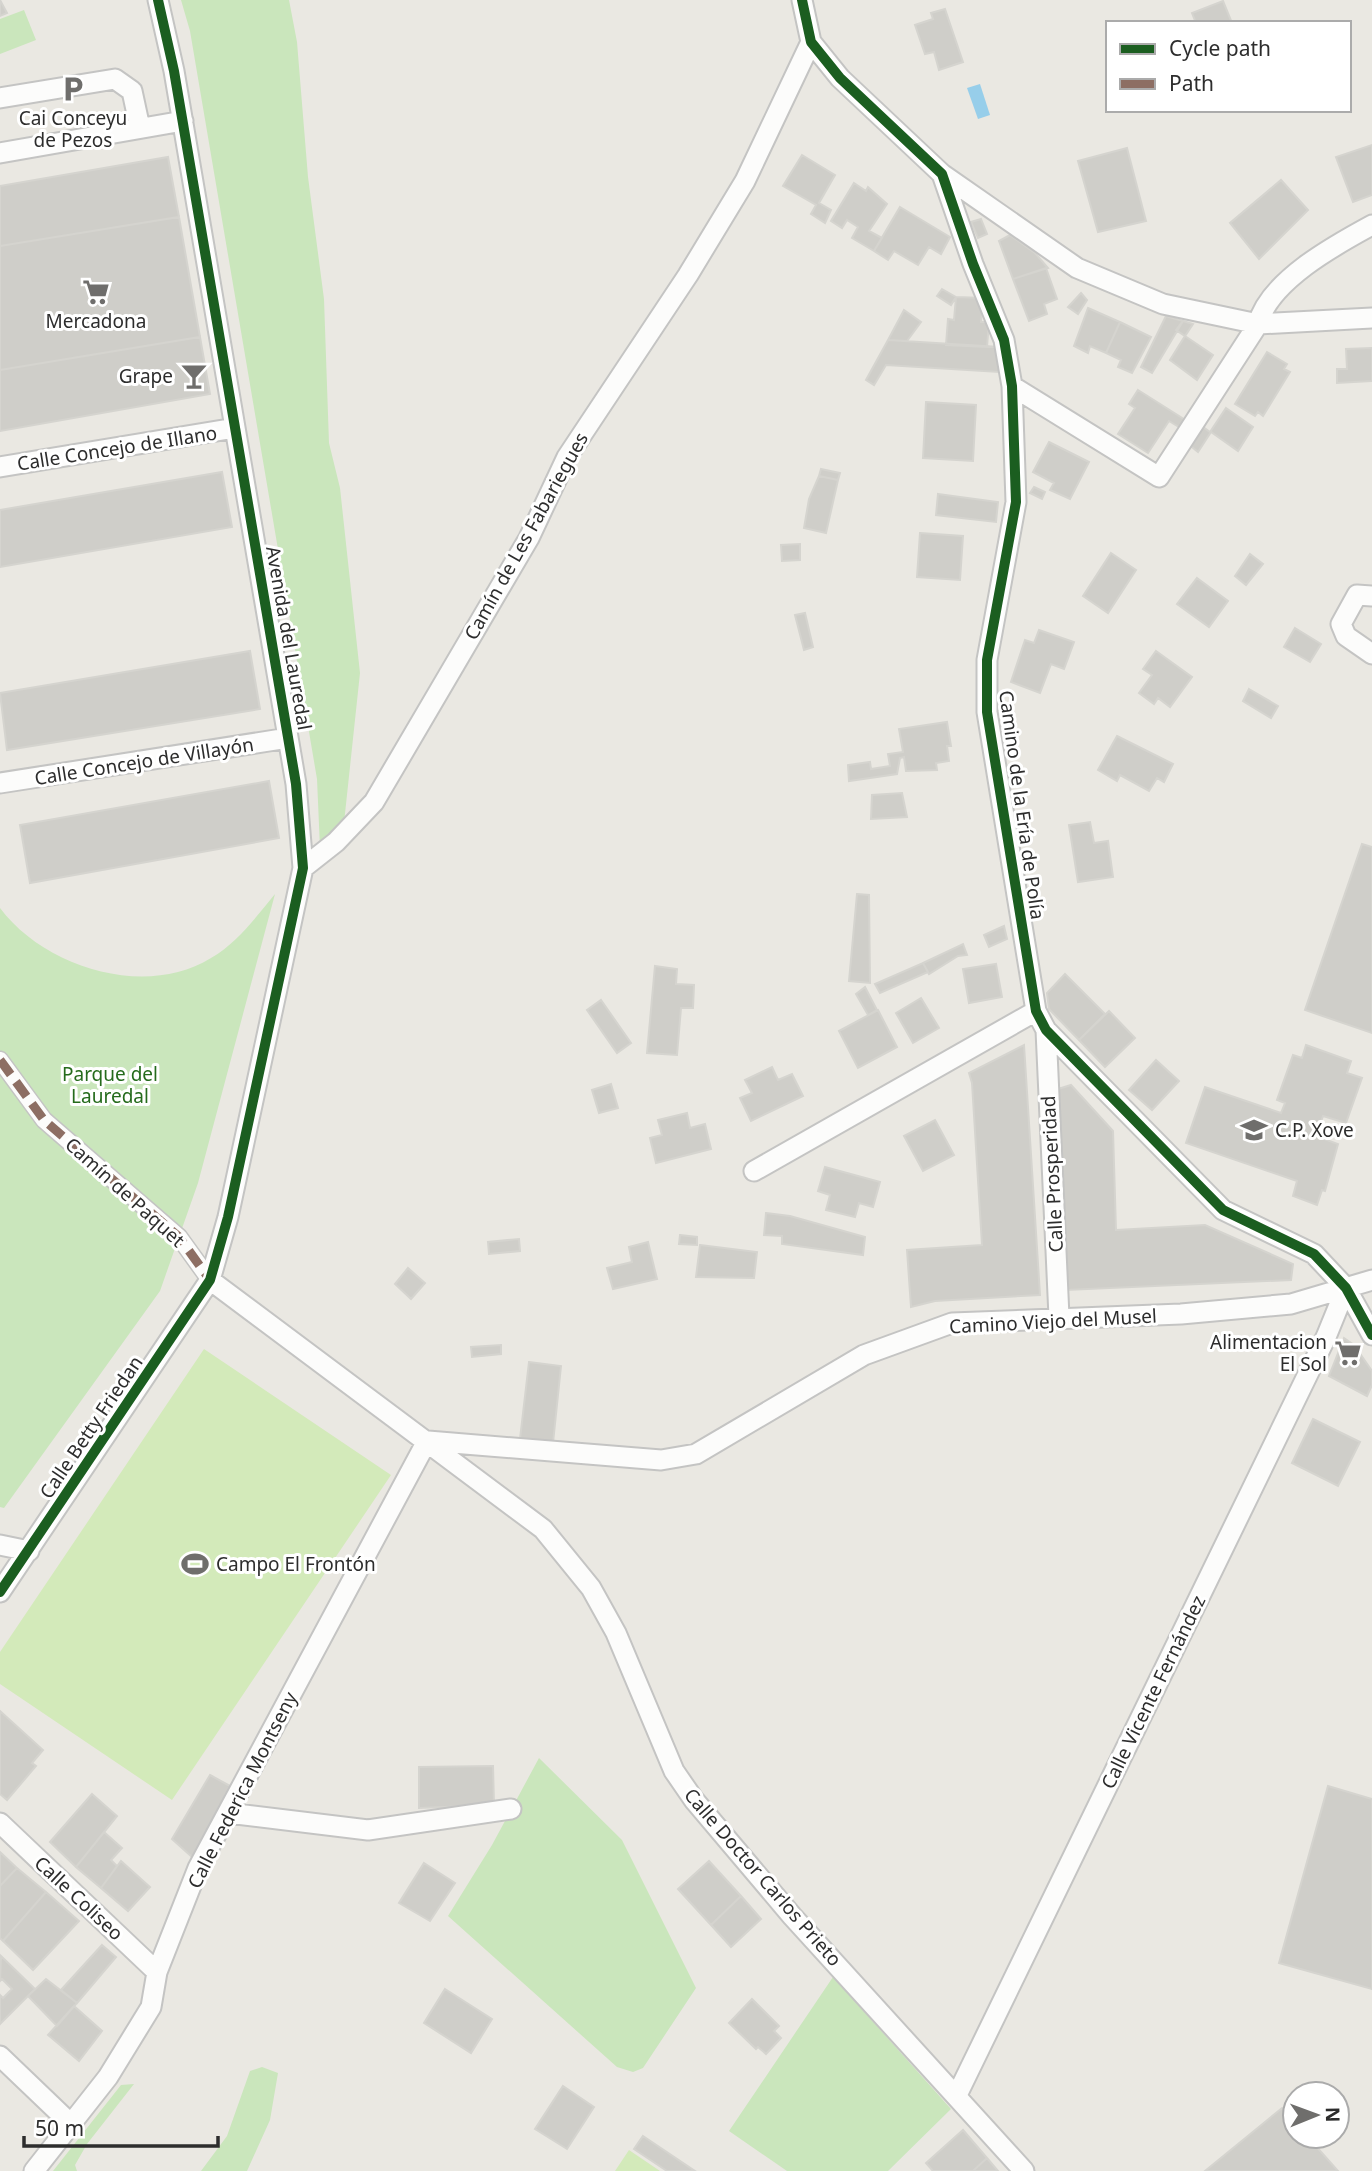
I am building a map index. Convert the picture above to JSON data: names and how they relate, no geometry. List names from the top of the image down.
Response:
{
  "streets": {
    "street": [
      "Calle Concejo de Illano",
      "Camín de Les Fabariegues",
      "Avenida del Lauredal",
      "Calle Concejo de Villayón",
      "Camino de la Ería de Polía",
      "Calle Prosperidad",
      "Camín de Paquet",
      "Camino Viejo del Musel",
      "Calle Betty Friedan",
      "Calle Vicente Fernández",
      "Calle Federica Montseny",
      "Calle Doctor Carlos Prieto",
      "Calle Coliseo"
    ]
  },
  "crossings": [
    ["Calle Concejo de Illano", "Avenida del Lauredal"],
    ["Camín de Les Fabariegues", "Avenida del Lauredal"],
    ["Camín de Les Fabariegues", "Camino de la Ería de Polía"],
    ["Avenida del Lauredal", "Calle Concejo de Villayón"],
    ["Avenida del Lauredal", "Camín de Paquet"],
    ["Avenida del Lauredal", "Calle Betty Friedan"],
    ["Camino de la Ería de Polía", "Calle Prosperidad"],
    ["Camino de la Ería de Polía", "Camino Viejo del Musel"],
    ["Camino de la Ería de Polía", "Calle Vicente Fernández"],
    ["Calle Prosperidad", "Camino Viejo del Musel"],
    ["Camín de Paquet", "Camino Viejo del Musel"],
    ["Camín de Paquet", "Calle Betty Friedan"],
    ["Camín de Paquet", "Calle Federica Montseny"],
    ["Camín de Paquet", "Calle Doctor Carlos Prieto"],
    ["Camino Viejo del Musel", "Calle Vicente Fernández"],
    ["Camino Viejo del Musel", "Calle Federica Montseny"],
    ["Camino Viejo del Musel", "Calle Doctor Carlos Prieto"],
    ["Calle Vicente Fernández", "Calle Doctor Carlos Prieto"],
    ["Calle Federica Montseny", "Calle Doctor Carlos Prieto"],
    ["Calle Federica Montseny", "Calle Coliseo"]
  ],
  "parks": ["Parque del Lauredal"],
  "places": {
    "parking": ["Cai Conceyu de Pezos"],
    "supermarket": ["Mercadona", "Alimentacion El Sol"],
    "bar": ["Grape"],
    "school or university": ["C.P. Xove"],
    "sports": ["Campo El Frontón"]
  },
  "legend": ["Cycle path", "Path"],
  "scale_bar": "50 m",
  "north": "right"
}
